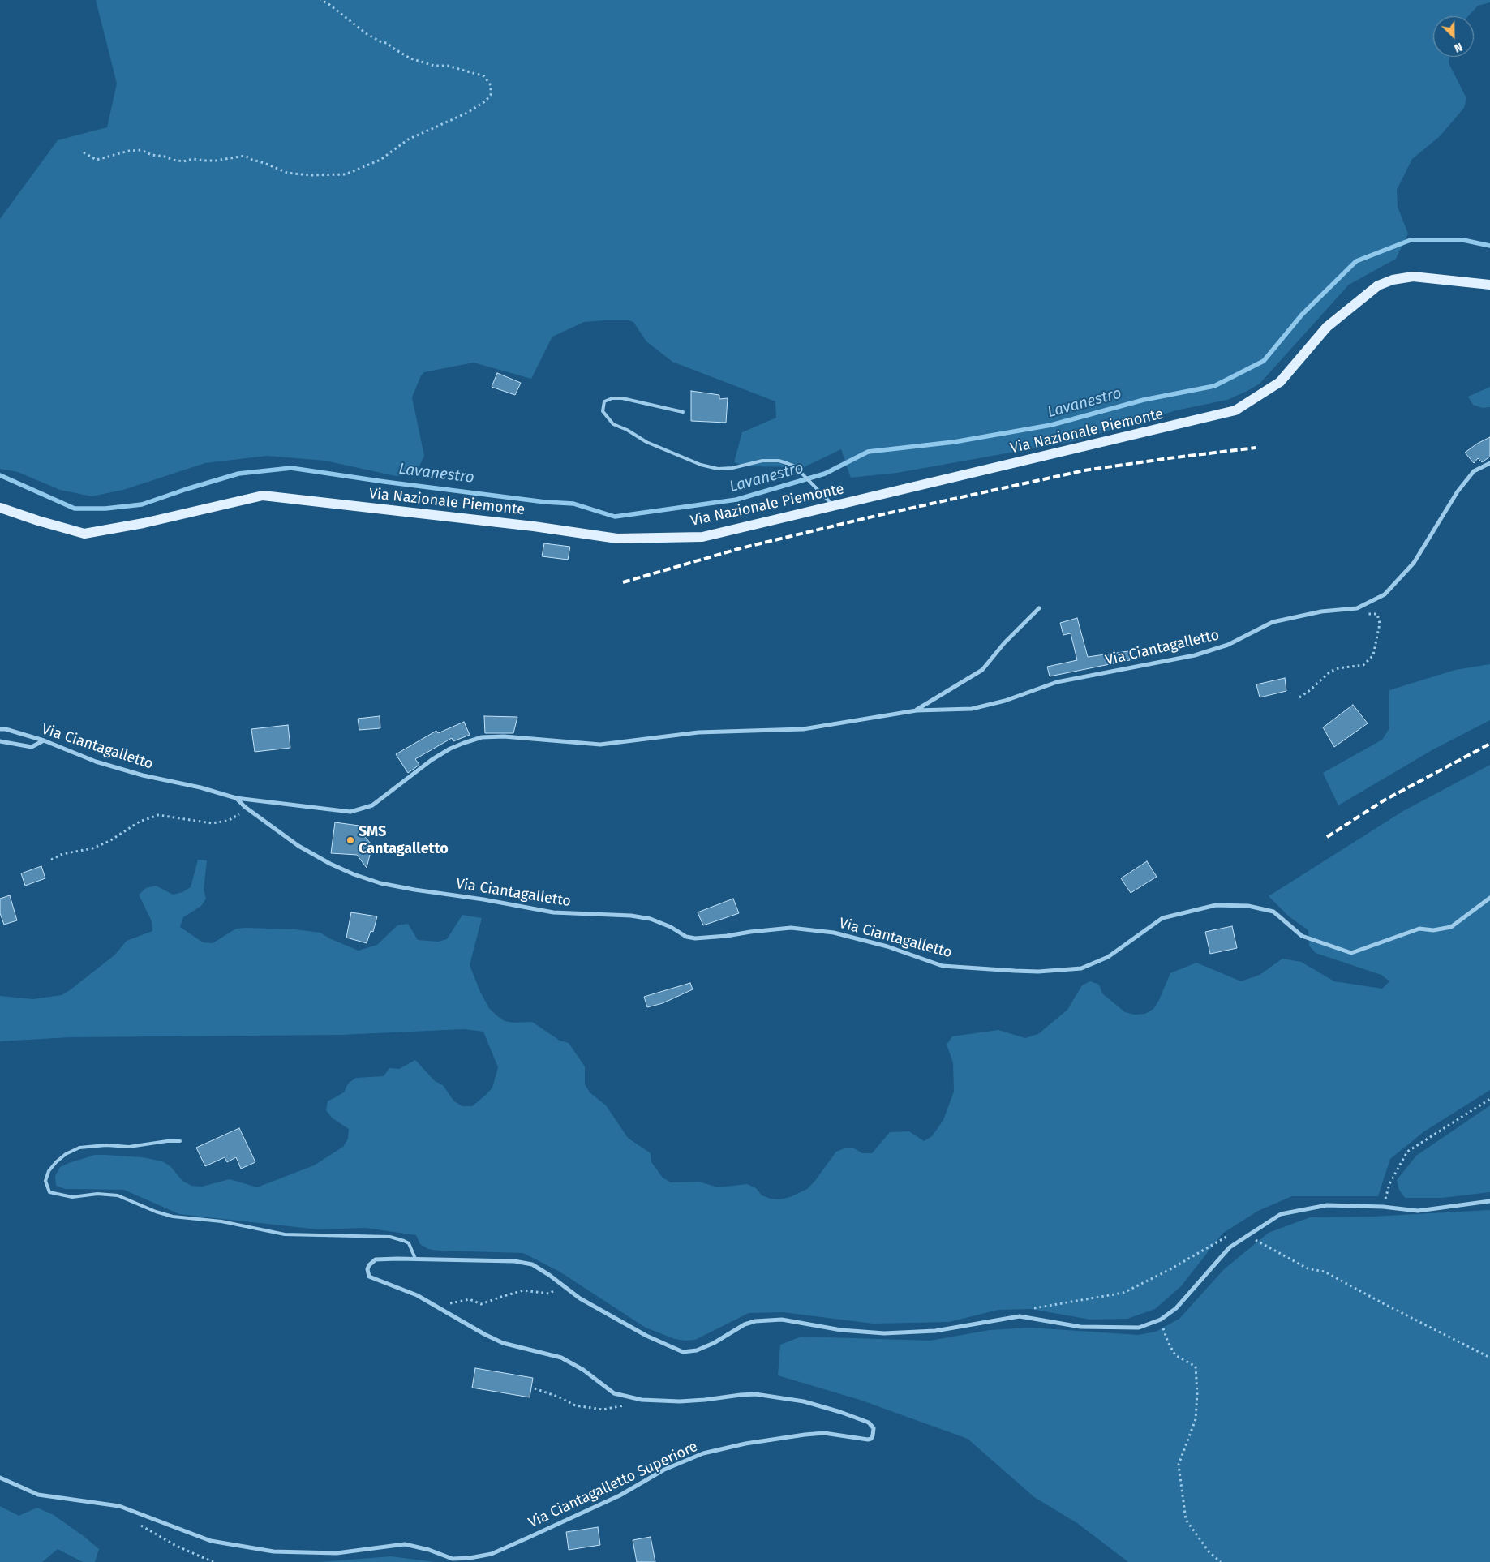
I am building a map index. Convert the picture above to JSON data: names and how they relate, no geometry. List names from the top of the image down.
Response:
{
  "streets": {
    "main road": ["Via Nazionale Piemonte"],
    "street": ["Via Ciantagalletto", "Via Ciantagalletto Superiore"]
  },
  "water": ["Lavanestro"],
  "places": ["SMS Cantagalletto"],
  "north": "bottom right"
}
